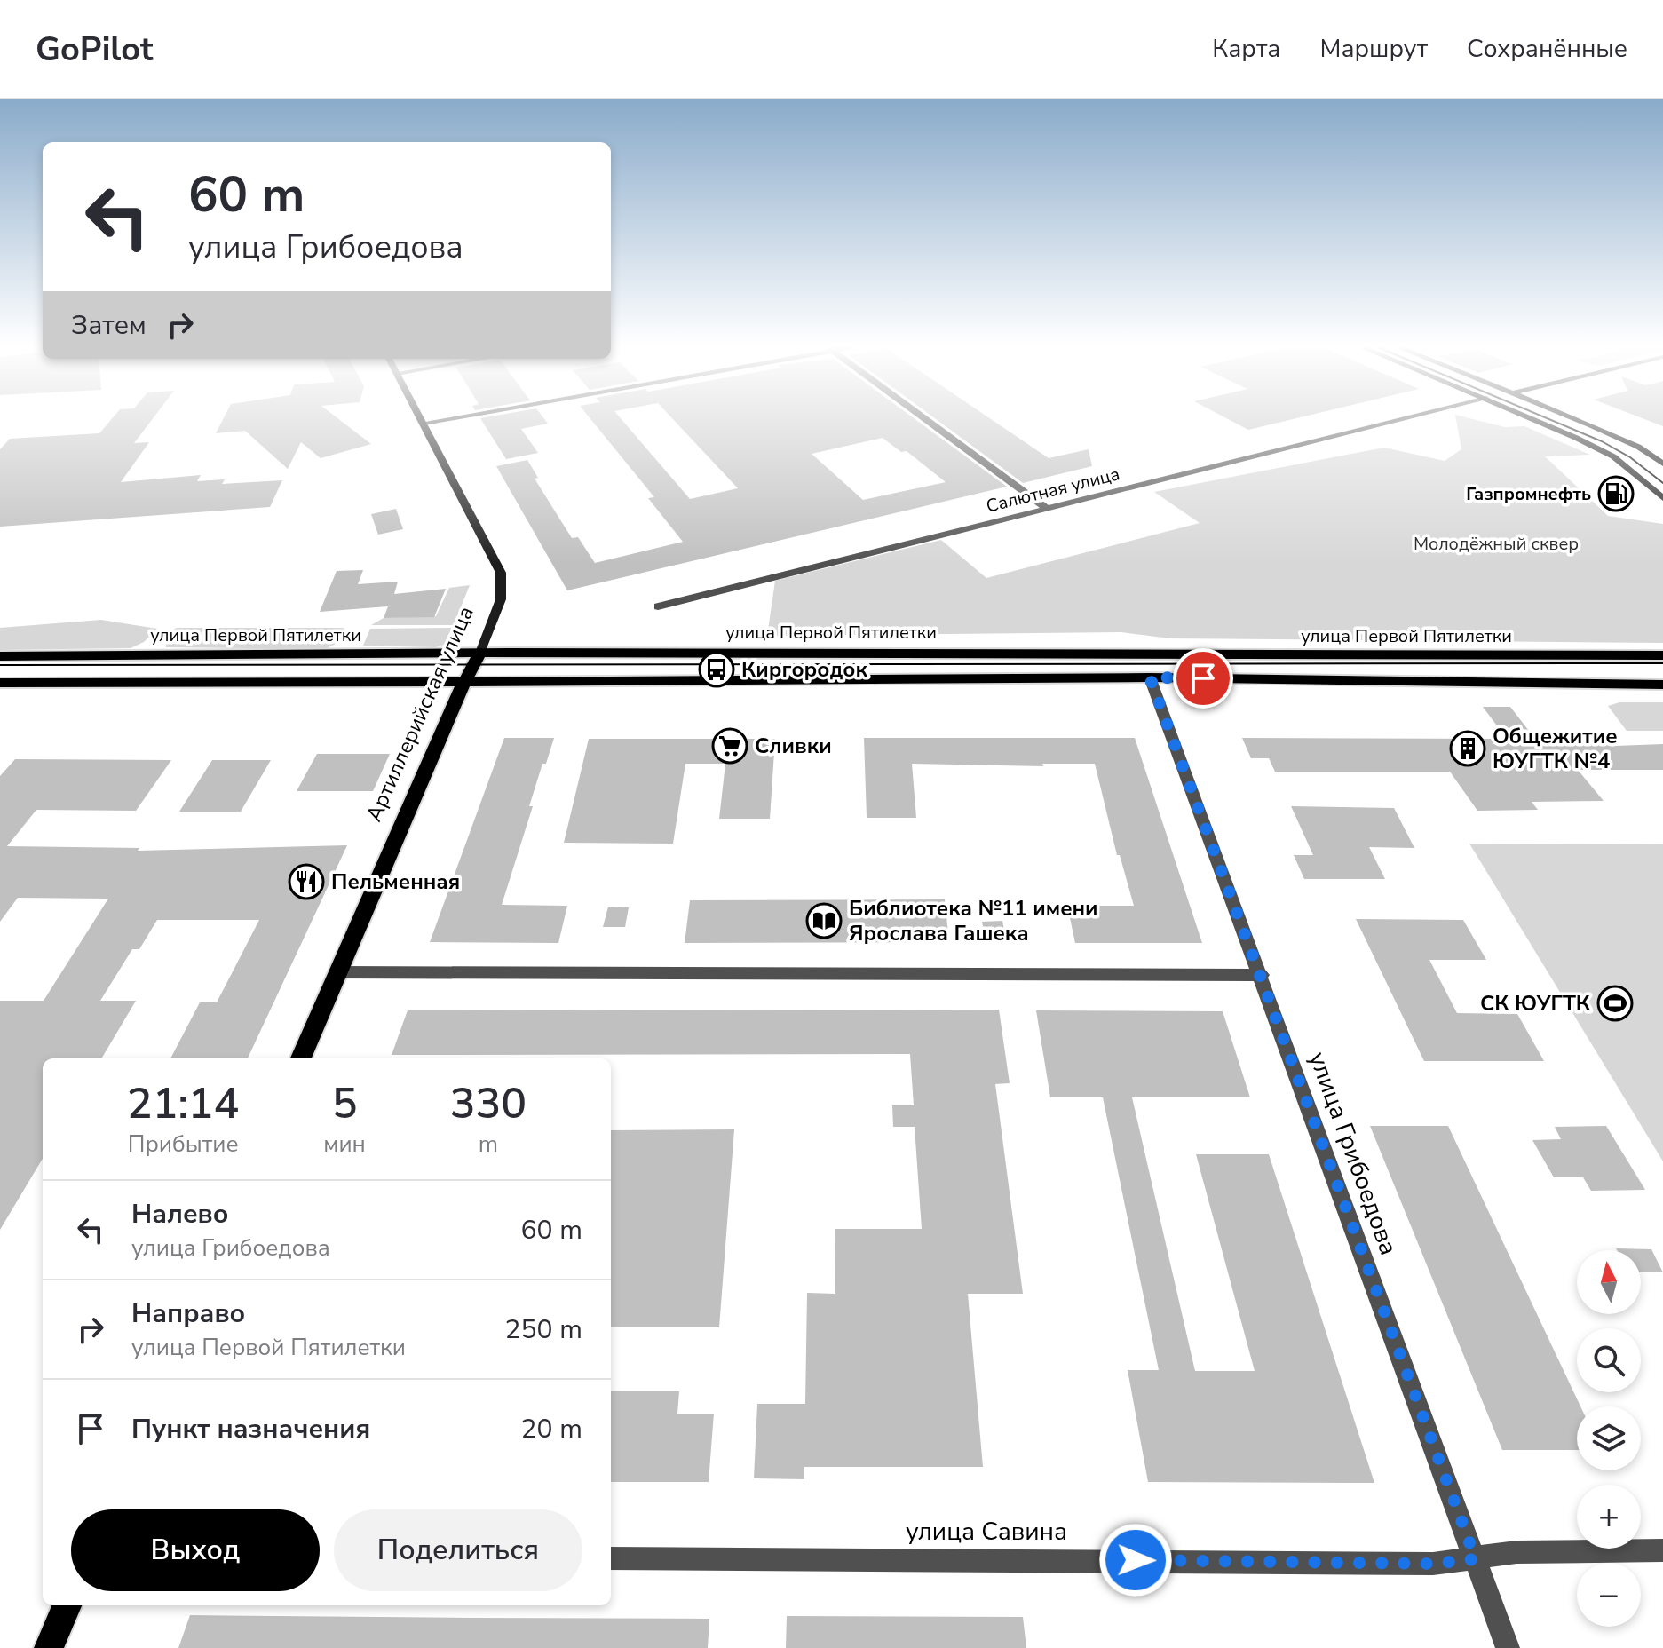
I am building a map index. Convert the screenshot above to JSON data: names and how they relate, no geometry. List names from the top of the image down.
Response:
{
  "streets": {
    "main road": ["улица Первой Пятилетки", "Артиллерийская улица"],
    "street": ["Салютная улица", "улица Грибоедова", "улица Савина"]
  },
  "crossings": [
    ["улица Первой Пятилетки", "Артиллерийская улица"],
    ["улица Грибоедова", "улица Савина"]
  ],
  "parks": ["Молодёжный сквер"],
  "places": {
    "fuel station": ["Газпромнефть"],
    "bus stop": ["Киргородок"],
    "supermarket": ["Сливки"],
    "building": ["Общежитие ЮУГТК №4"],
    "restaurant": ["Пельменная"],
    "library": ["Библиотека №11 имени Ярослава Гашека"],
    "sports": ["СК ЮУГТК"]
  },
  "north": "top",
  "page": {
    "header": "GoPilot",
    "nav": ["Карта", "Маршрут", "Сохранённые"],
    "turn": ["60 m", "улица Грибоедова"],
    "then": "Затем",
    "eta": [
      "21:14",
      "Прибытие",
      "5",
      "мин",
      "330",
      "m"
    ],
    "list": [
      {
        "name": "Налево",
        "note": "улица Грибоедова",
        "value": "60 m"
      },
      {
        "name": "Направо",
        "note": "улица Первой Пятилетки",
        "value": "250 m"
      },
      {
        "name": "Пункт назначения",
        "value": "20 m"
      }
    ],
    "map_buttons": ["+", "−"],
    "buttons": ["Выход", "Поделиться"]
  }
}
